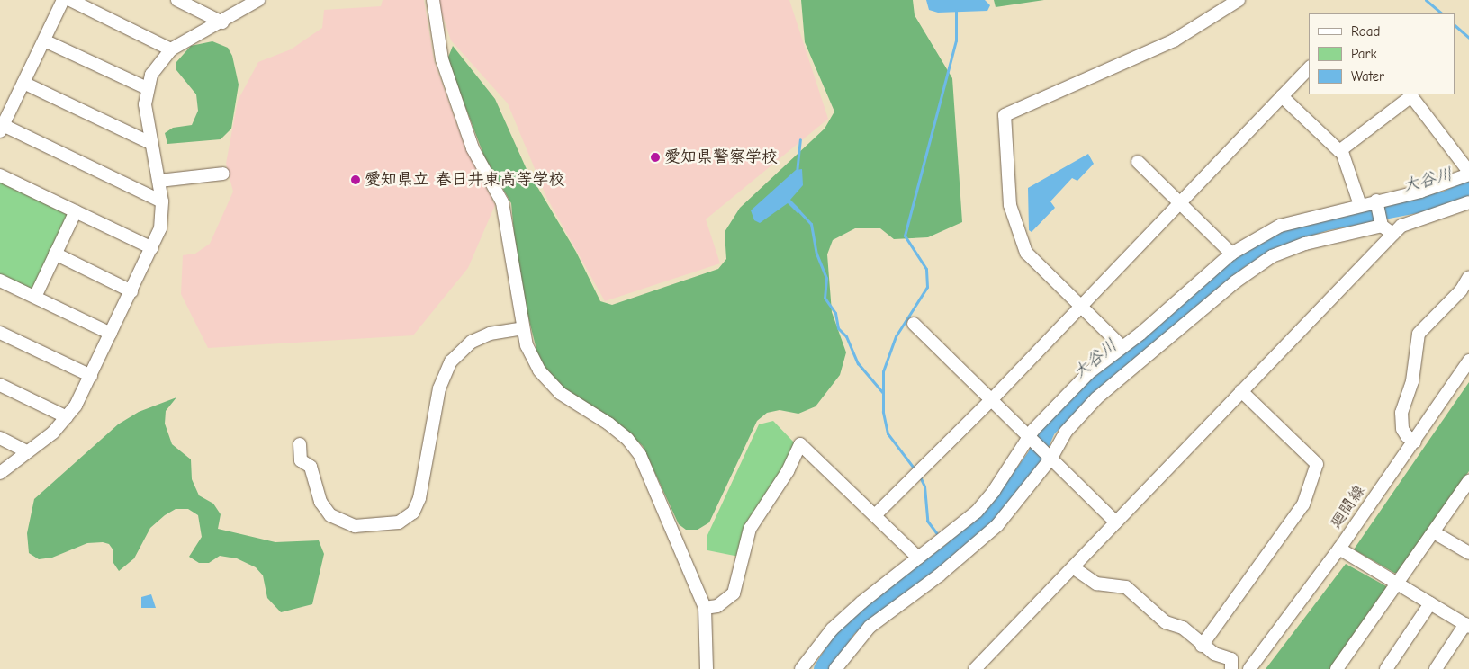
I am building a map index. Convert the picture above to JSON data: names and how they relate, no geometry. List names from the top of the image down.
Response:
{
  "streets": {
    "street": ["廻間線"]
  },
  "water": ["大谷川"],
  "places": ["愛知県警察学校", "愛知県立 春日井東高等学校"],
  "legend": ["Road", "Park", "Water"]
}
